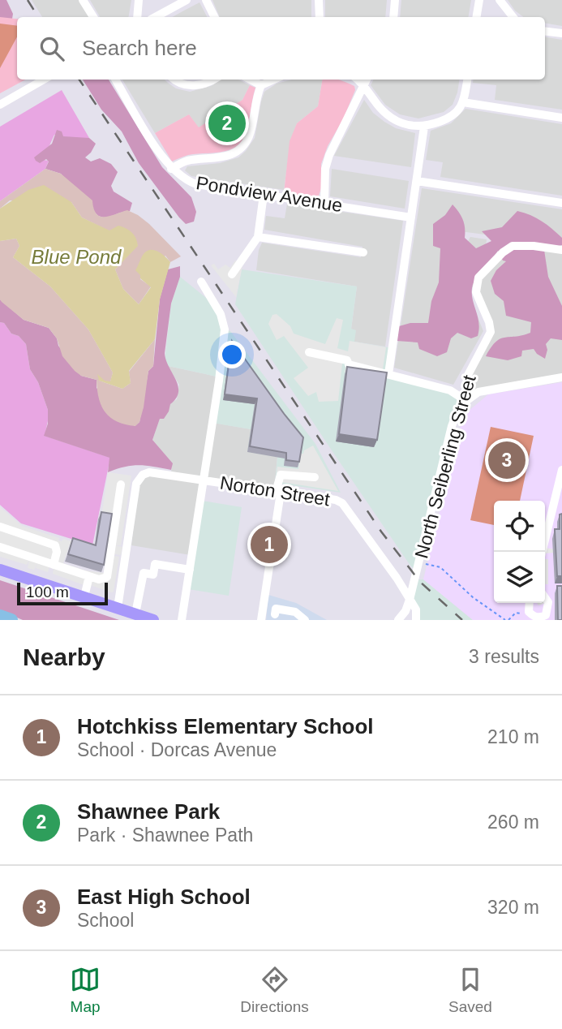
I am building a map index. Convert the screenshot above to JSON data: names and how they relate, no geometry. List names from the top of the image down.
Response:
{
  "streets": {
    "street": ["Pondview Avenue", "North Seiberling Street", "Norton Street"]
  },
  "crossings": [
    ["North Seiberling Street", "Norton Street"]
  ],
  "water": ["Blue Pond"],
  "scale_bar": "100 m",
  "page": {
    "search": "Search here",
    "pins": ["2", "3", "1"],
    "scale": "100 m",
    "heading": ["Nearby", "3 results"],
    "list": [
      {
        "mark": "1",
        "name": "Hotchkiss Elementary School",
        "note": "School · Dorcas Avenue",
        "value": "210 m"
      },
      {
        "mark": "2",
        "name": "Shawnee Park",
        "note": "Park · Shawnee Path",
        "value": "260 m"
      },
      {
        "mark": "3",
        "name": "East High School",
        "note": "School",
        "value": "320 m"
      }
    ],
    "nav": ["Map", "Directions", "Saved"]
  }
}
